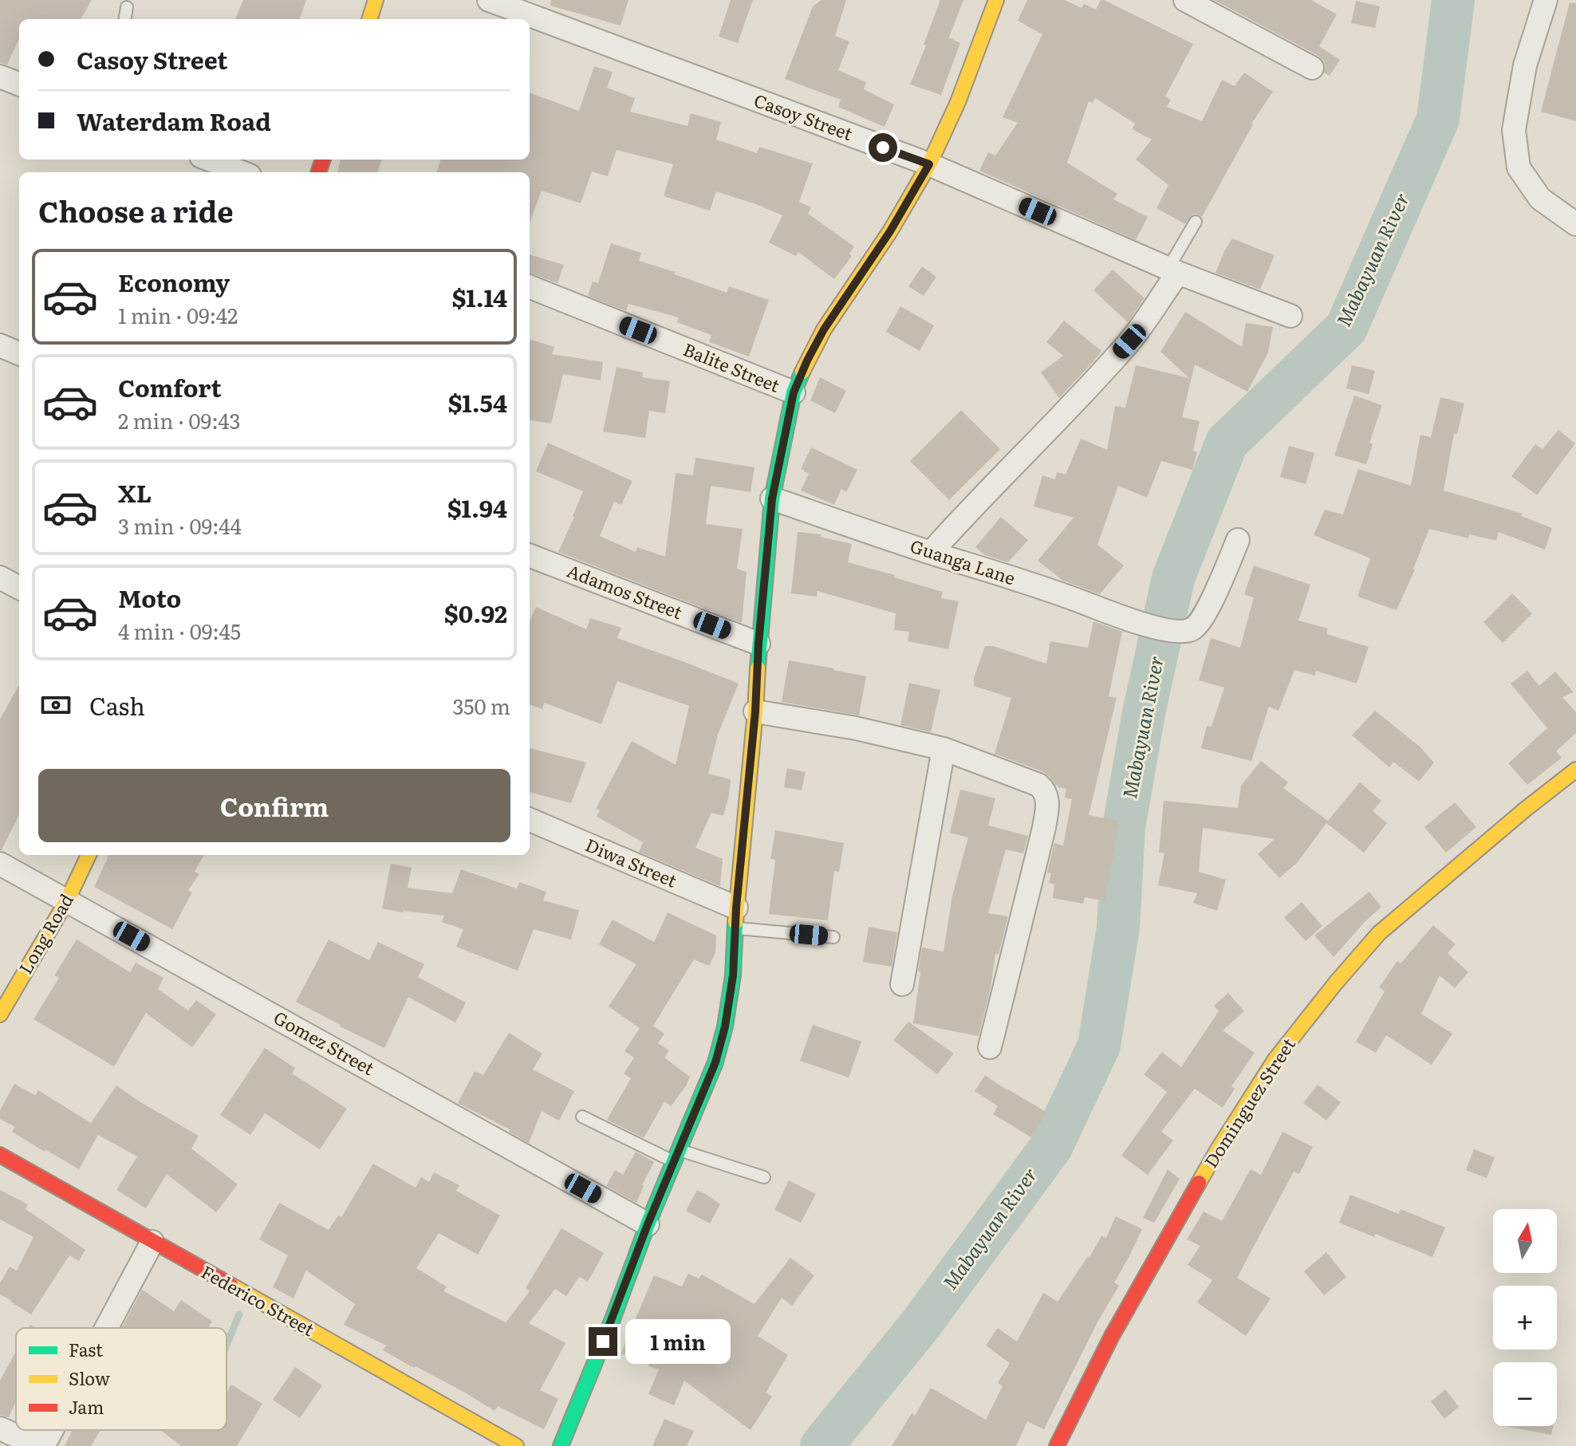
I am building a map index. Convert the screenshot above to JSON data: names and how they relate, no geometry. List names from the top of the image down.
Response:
{
  "streets": {
    "street": [
      "Casoy Street",
      "Balite Street",
      "Guanga Lane",
      "Adamos Street",
      "Diwa Street",
      "Long Road",
      "Gomez Street",
      "Dominguez Street",
      "Federico Street"
    ]
  },
  "crossings": [
    ["Long Road", "Gomez Street"]
  ],
  "water": ["Mabayuan River"],
  "legend": ["Fast", "Slow", "Jam"],
  "north": "top",
  "page": {
    "banner": ["Casoy Street", "Waterdam Road"],
    "heading": "Choose a ride",
    "list": [
      {
        "name": "Economy",
        "note": "1 min · 09:42",
        "value": "$1.14"
      },
      {
        "name": "Comfort",
        "note": "2 min · 09:43",
        "value": "$1.54"
      },
      {
        "name": "XL",
        "note": "3 min · 09:44",
        "value": "$1.94"
      },
      {
        "name": "Moto",
        "note": "4 min · 09:45",
        "value": "$0.92"
      }
    ],
    "pay": ["Cash", "350 m"],
    "buttons": "Confirm",
    "map_buttons": ["+", "−"],
    "bubble": "1 min"
  }
}
